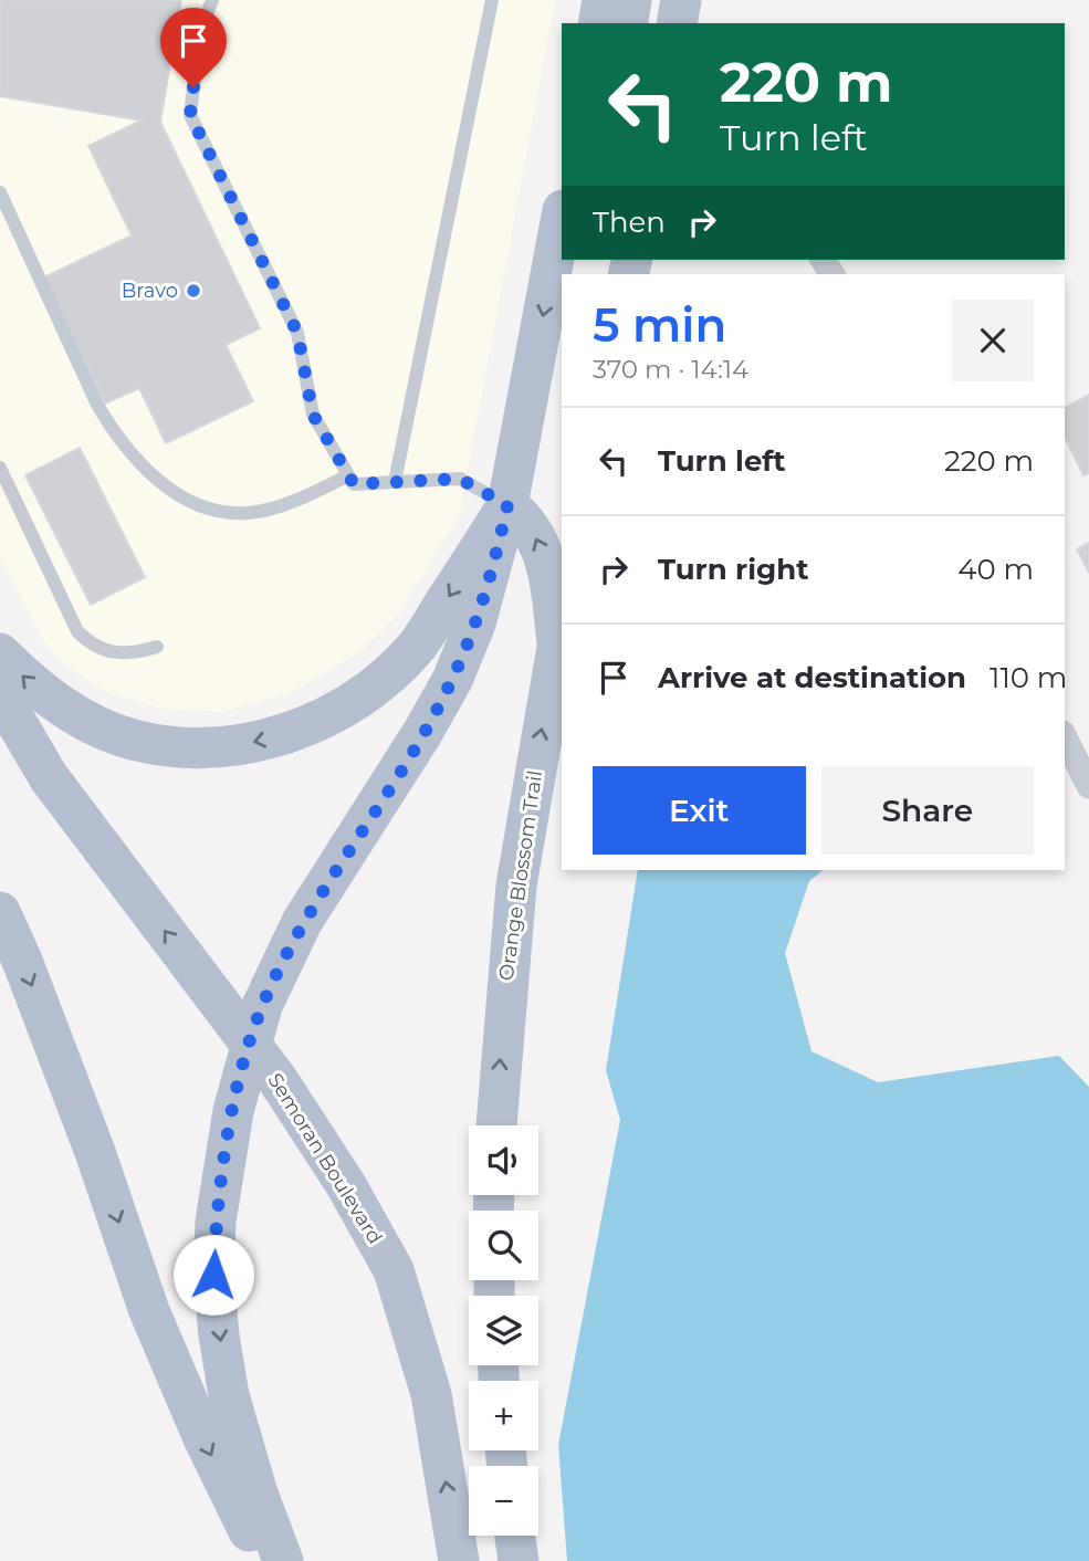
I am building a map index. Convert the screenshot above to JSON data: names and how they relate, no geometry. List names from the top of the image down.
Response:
{
  "streets": {
    "main road": ["Orange Blossom Trail", "Semoran Boulevard"]
  },
  "places": ["Bravo"],
  "page": {
    "turn": ["220 m", "Turn left"],
    "then": "Then",
    "heading": ["5 min", "370 m · 14:14"],
    "list": [
      {
        "name": "Turn left",
        "value": "220 m"
      },
      {
        "name": "Turn right",
        "value": "40 m"
      },
      {
        "name": "Arrive at destination",
        "value": "110 m"
      }
    ],
    "buttons": ["Exit", "Share"],
    "map_buttons": ["+", "−"]
  }
}
